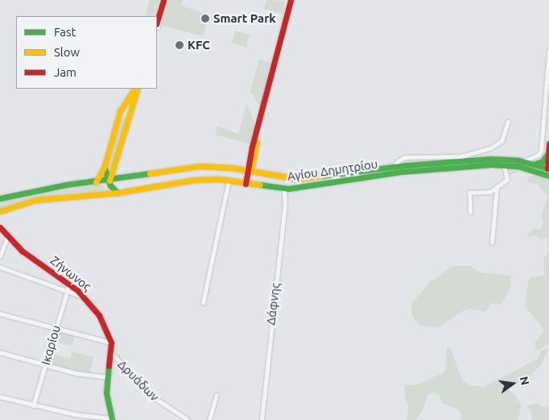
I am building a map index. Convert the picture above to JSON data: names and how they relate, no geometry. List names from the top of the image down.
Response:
{
  "streets": {
    "main road": ["Αγίου Δημητρίου", "Ζήνωνος"],
    "street": ["Δάφνης", "Ικαρίου", "Δρυάδων"]
  },
  "crossings": [
    ["Αγίου Δημητρίου", "Δάφνης"],
    ["Ζήνωνος", "Ικαρίου"],
    ["Ζήνωνος", "Δρυάδων"]
  ],
  "places": ["Smart Park", "KFC"],
  "legend": ["Fast", "Slow", "Jam"],
  "north": "right"
}
